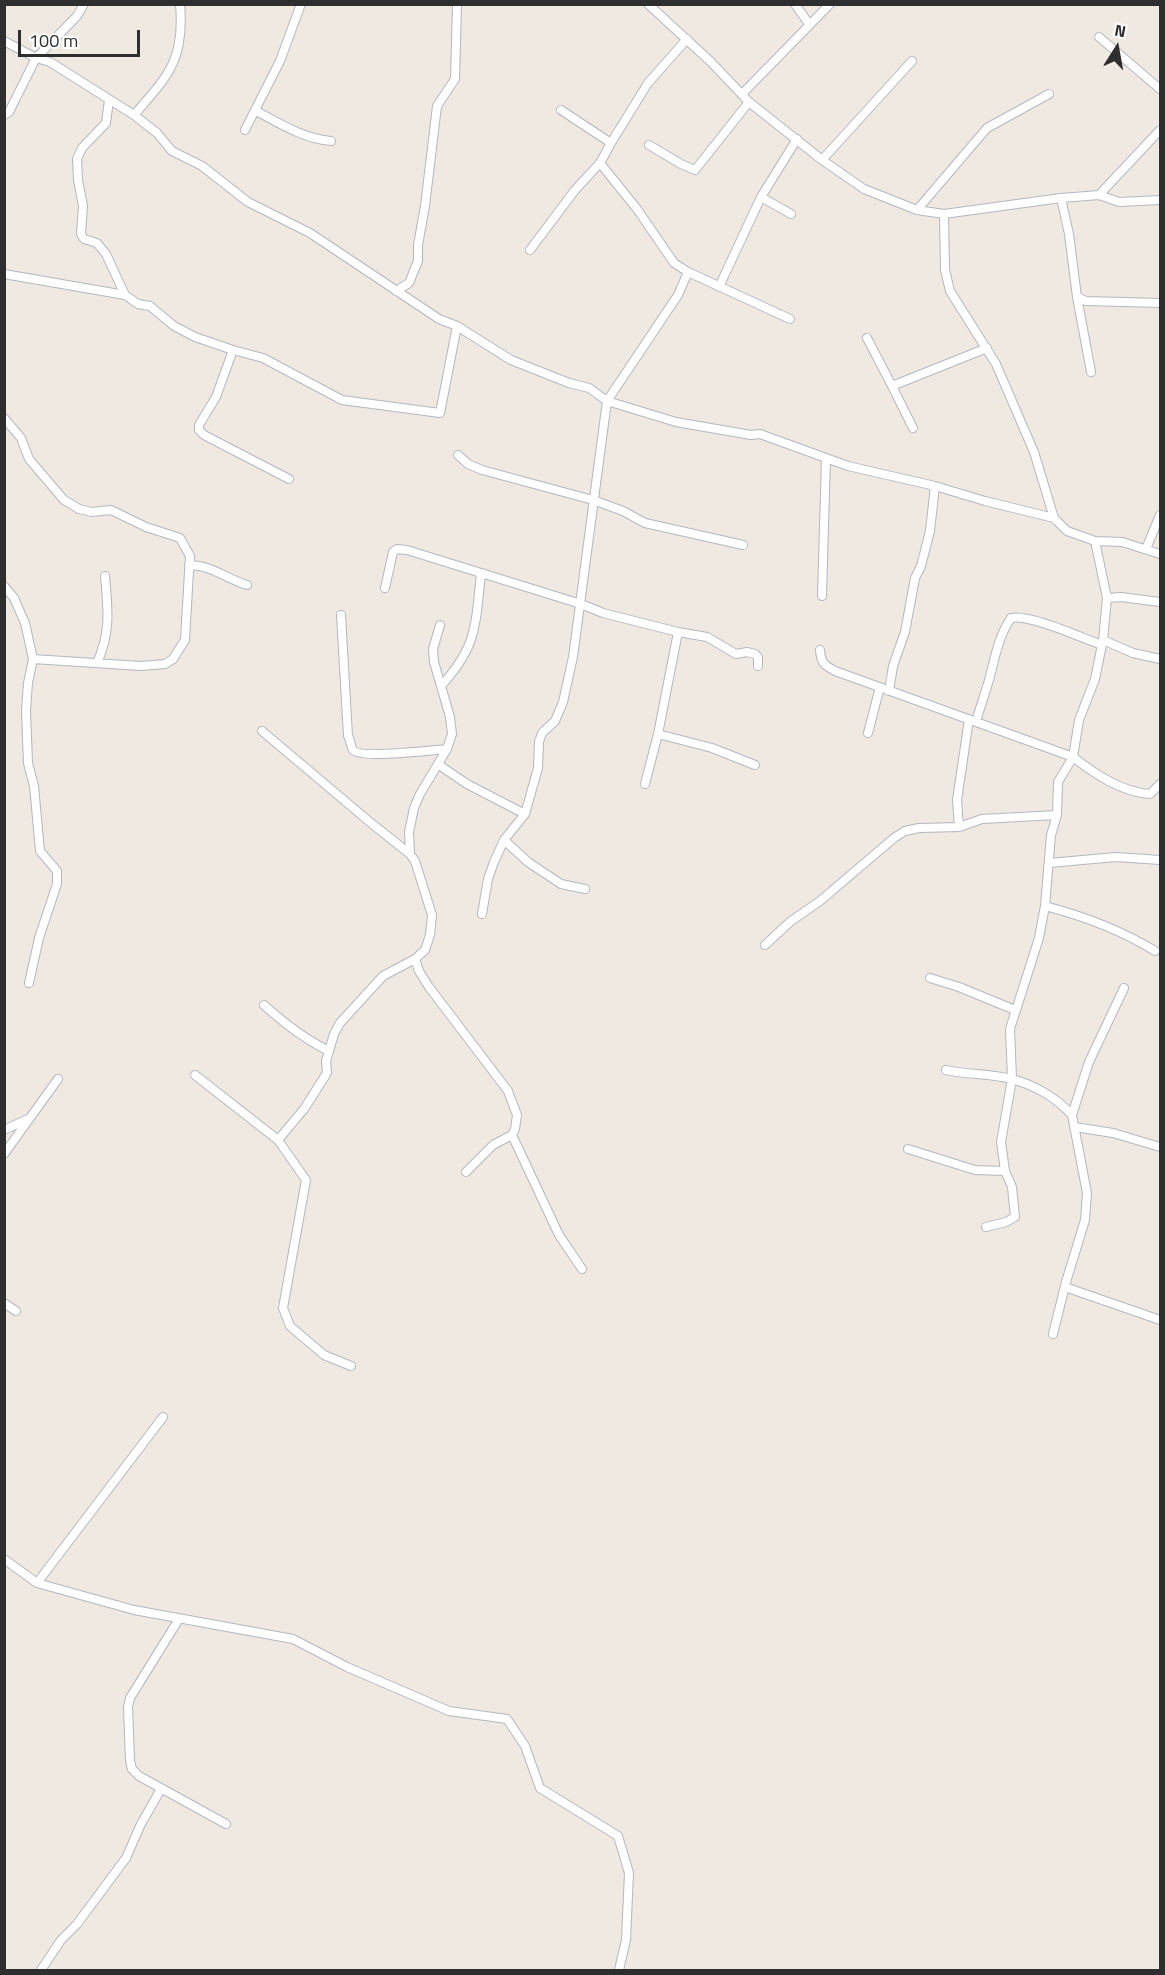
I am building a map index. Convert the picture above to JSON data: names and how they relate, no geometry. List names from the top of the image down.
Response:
{
  "scale_bar": "100 m",
  "north": "top"
}
